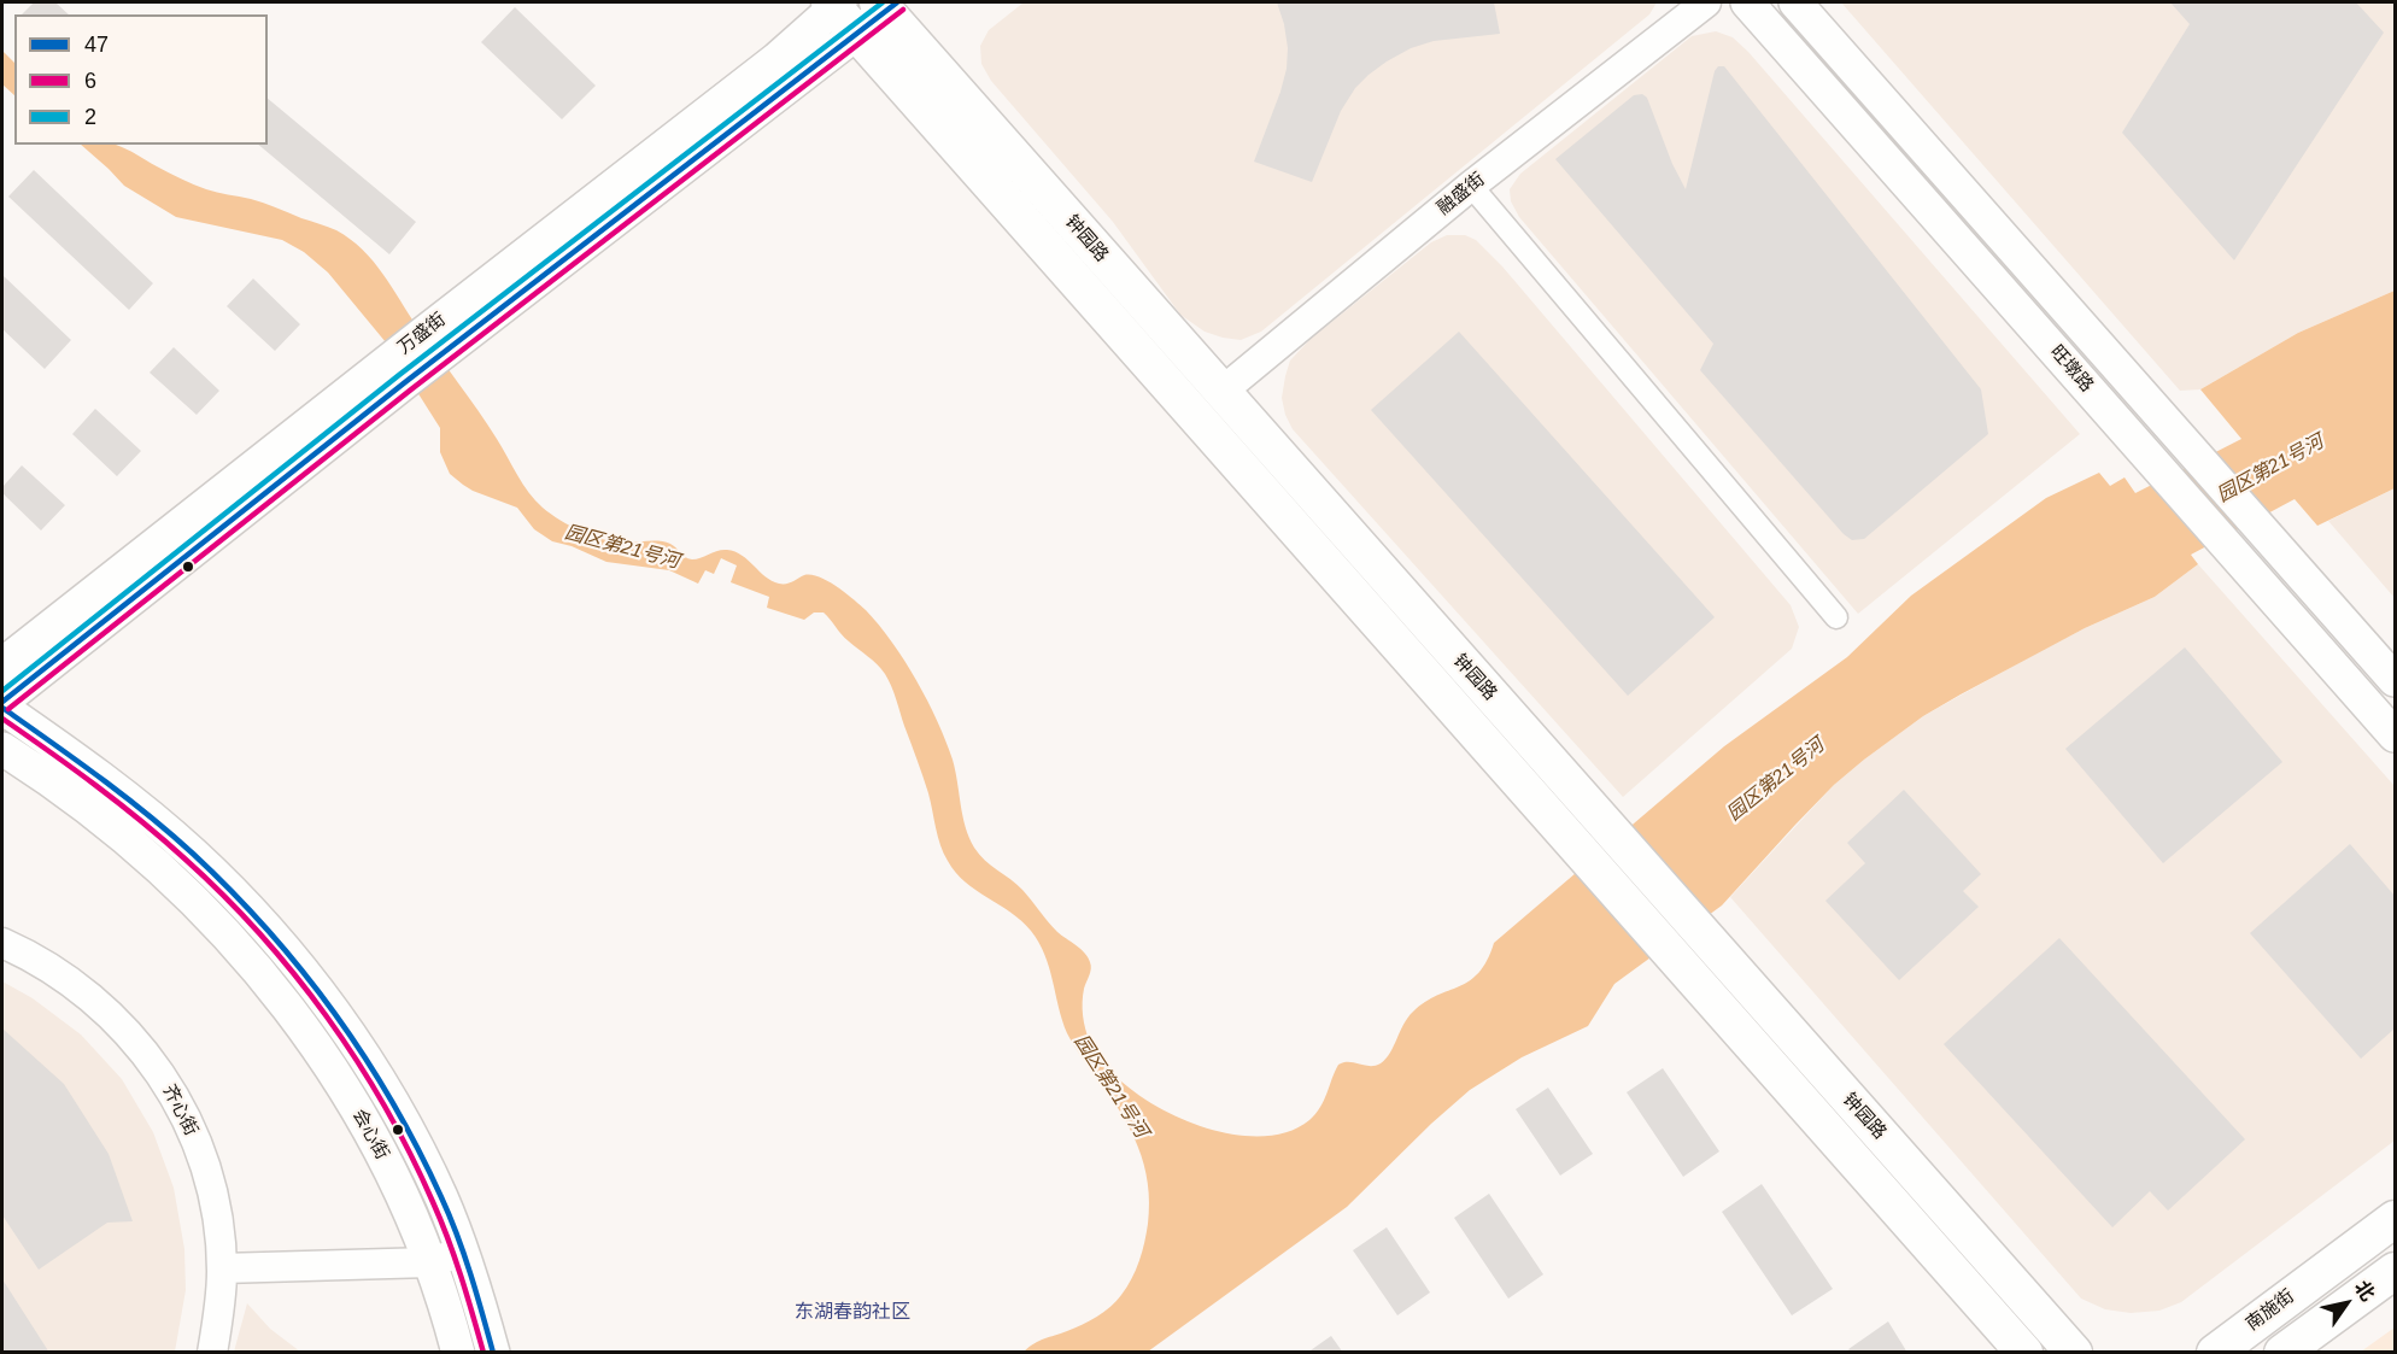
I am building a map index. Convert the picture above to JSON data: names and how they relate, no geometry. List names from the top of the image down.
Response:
{
  "streets": {
    "main road": [
      "钟园路",
      "万盛街",
      "旺墩路",
      "会心街",
      "南施街"
    ],
    "street": ["融盛街", "齐心街"]
  },
  "crossings": [
    ["融盛街", "钟园路"],
    ["钟园路", "万盛街"]
  ],
  "districts": ["东湖春韵社区"],
  "water": ["园区第21号河"],
  "lines": ["transit line 47", "transit line 2", "transit line 6"],
  "legend": ["47", "6", "2"],
  "north": "top right"
}
